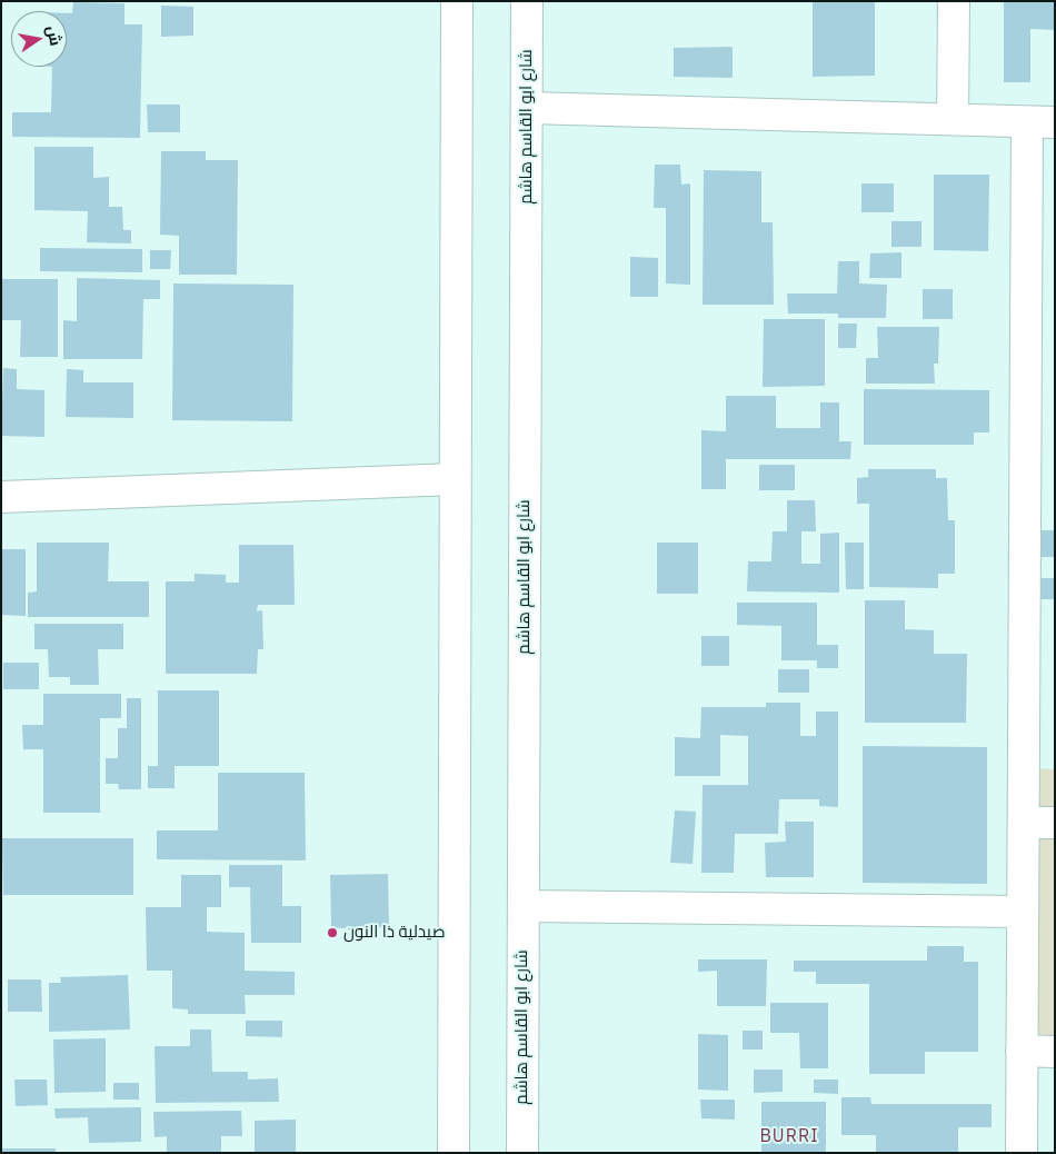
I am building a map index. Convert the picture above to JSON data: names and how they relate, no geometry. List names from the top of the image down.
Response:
{
  "streets": {
    "street": ["شارع ابو القاسم هاشم"]
  },
  "districts": ["BURRI"],
  "places": ["صيدلية ذا النون"],
  "north": "right"
}
